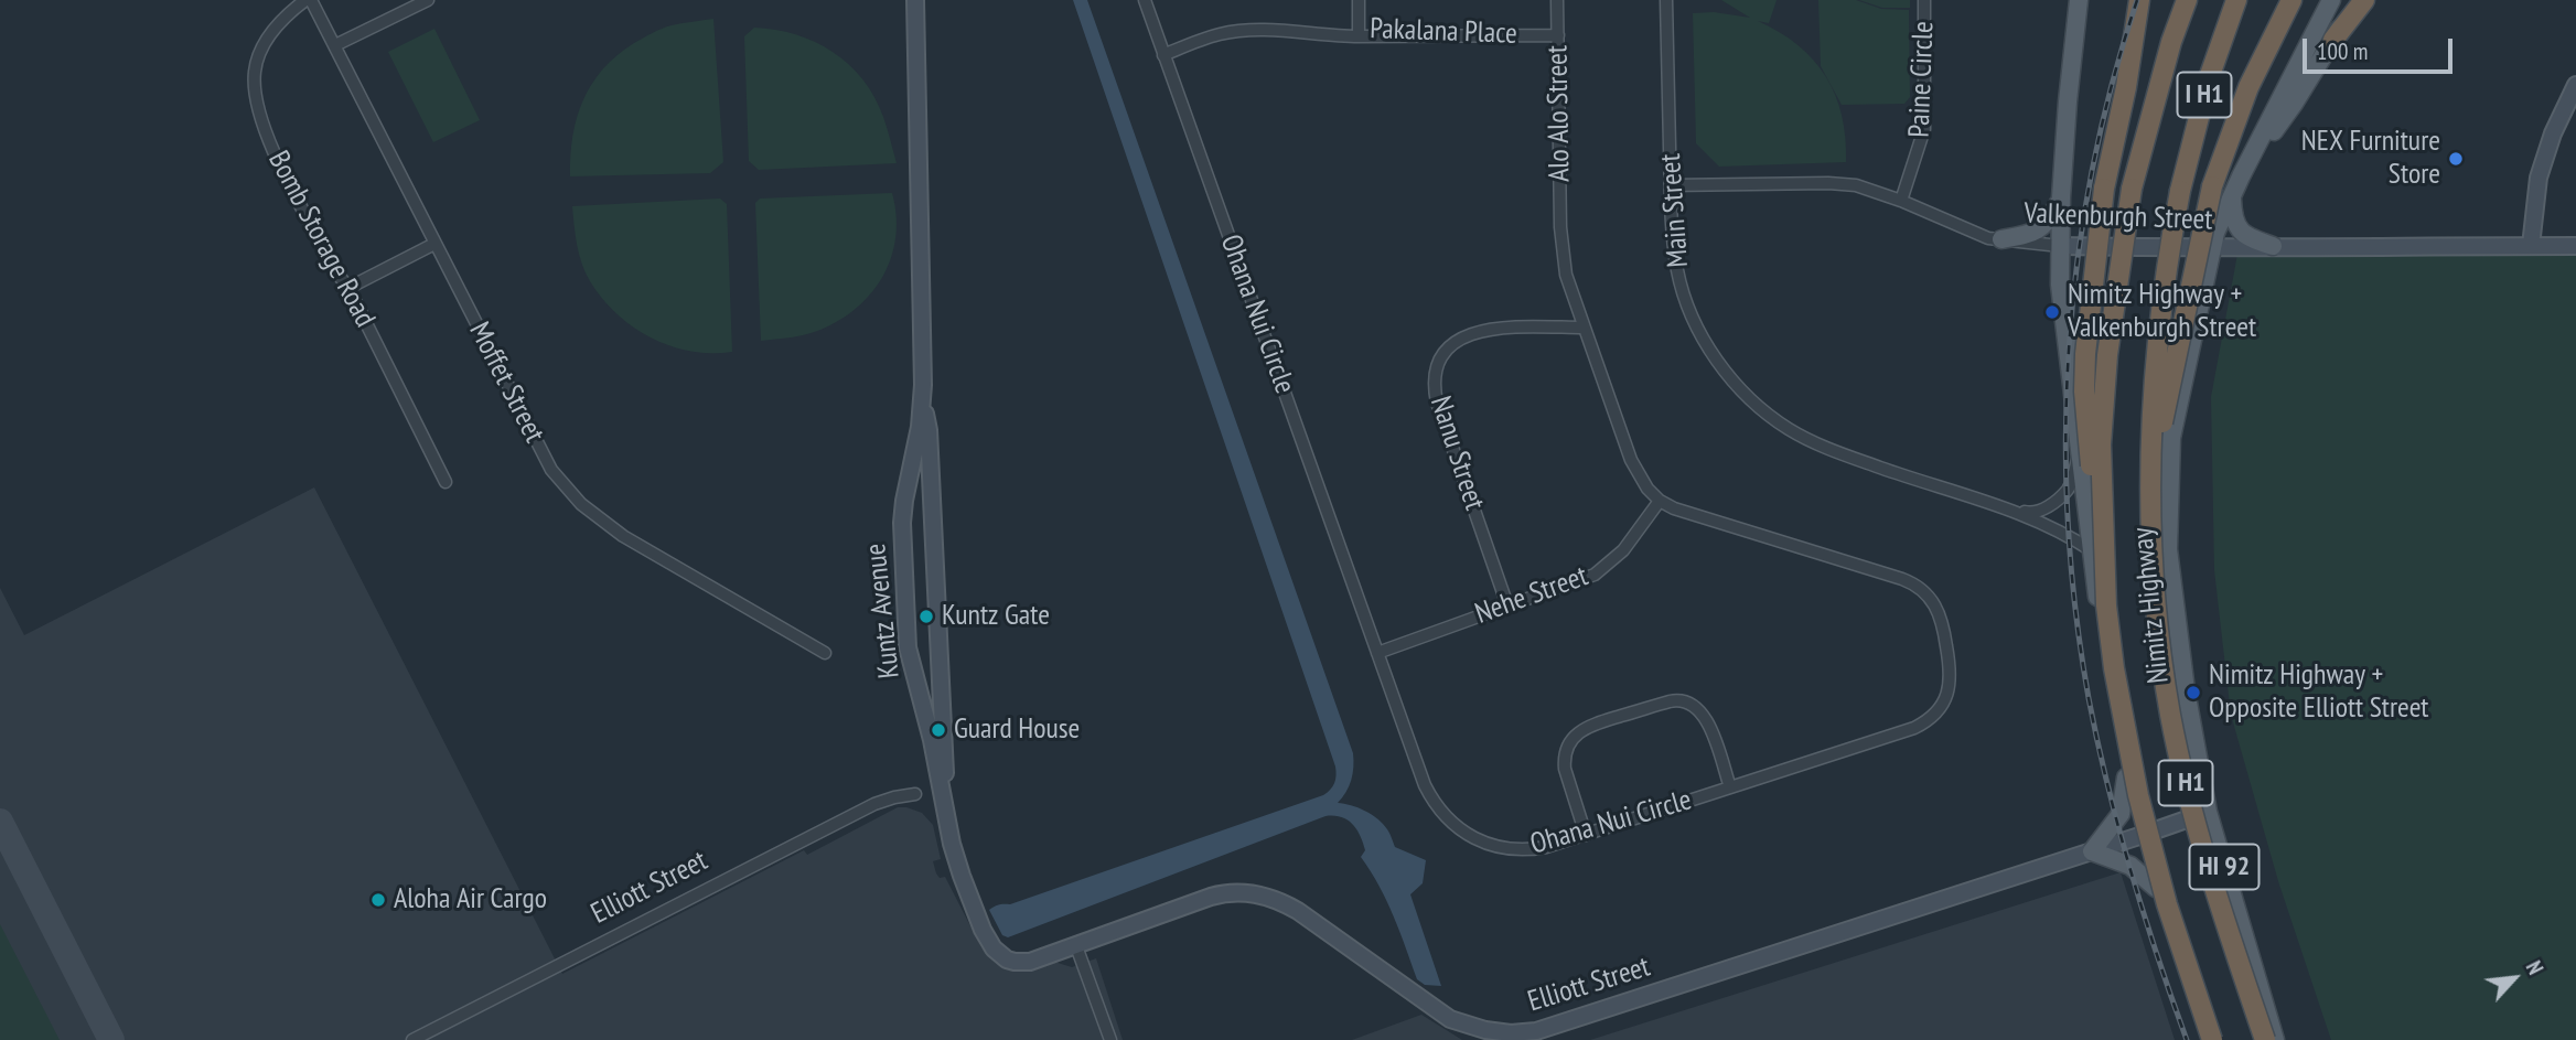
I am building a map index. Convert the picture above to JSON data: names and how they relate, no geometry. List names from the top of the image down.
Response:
{
  "streets": {
    "highway": ["I H1"],
    "main road": ["Nimitz Highway", "HI 92"],
    "street": [
      "Pakalana Place",
      "Paine Circle",
      "Alo Alo Street",
      "Main Street",
      "Valkenburgh Street",
      "Bomb Storage Road",
      "Ohana Nui Circle",
      "Moffet Street",
      "Nanu Street",
      "Nehe Street",
      "Kuntz Avenue",
      "Elliott Street"
    ]
  },
  "crossings": [
    ["Pakalana Place", "Alo Alo Street"],
    ["Paine Circle", "Valkenburgh Street"],
    ["Alo Alo Street", "Ohana Nui Circle"],
    ["Main Street", "Valkenburgh Street"],
    ["Main Street", "Nimitz Highway"],
    ["Valkenburgh Street", "Nimitz Highway"],
    ["Ohana Nui Circle", "Nanu Street"],
    ["Ohana Nui Circle", "Nehe Street"],
    ["Nanu Street", "Nehe Street"],
    ["Nimitz Highway", "Elliott Street"],
    ["Kuntz Avenue", "Elliott Street"]
  ],
  "places": [
    "NEX Furniture Store",
    "Nimitz Highway + Valkenburgh Street",
    "Kuntz Gate",
    "Nimitz Highway + Opposite Elliott Street",
    "Guard House",
    "Aloha Air Cargo"
  ],
  "scale_bar": "100 m",
  "north": "top right"
}
